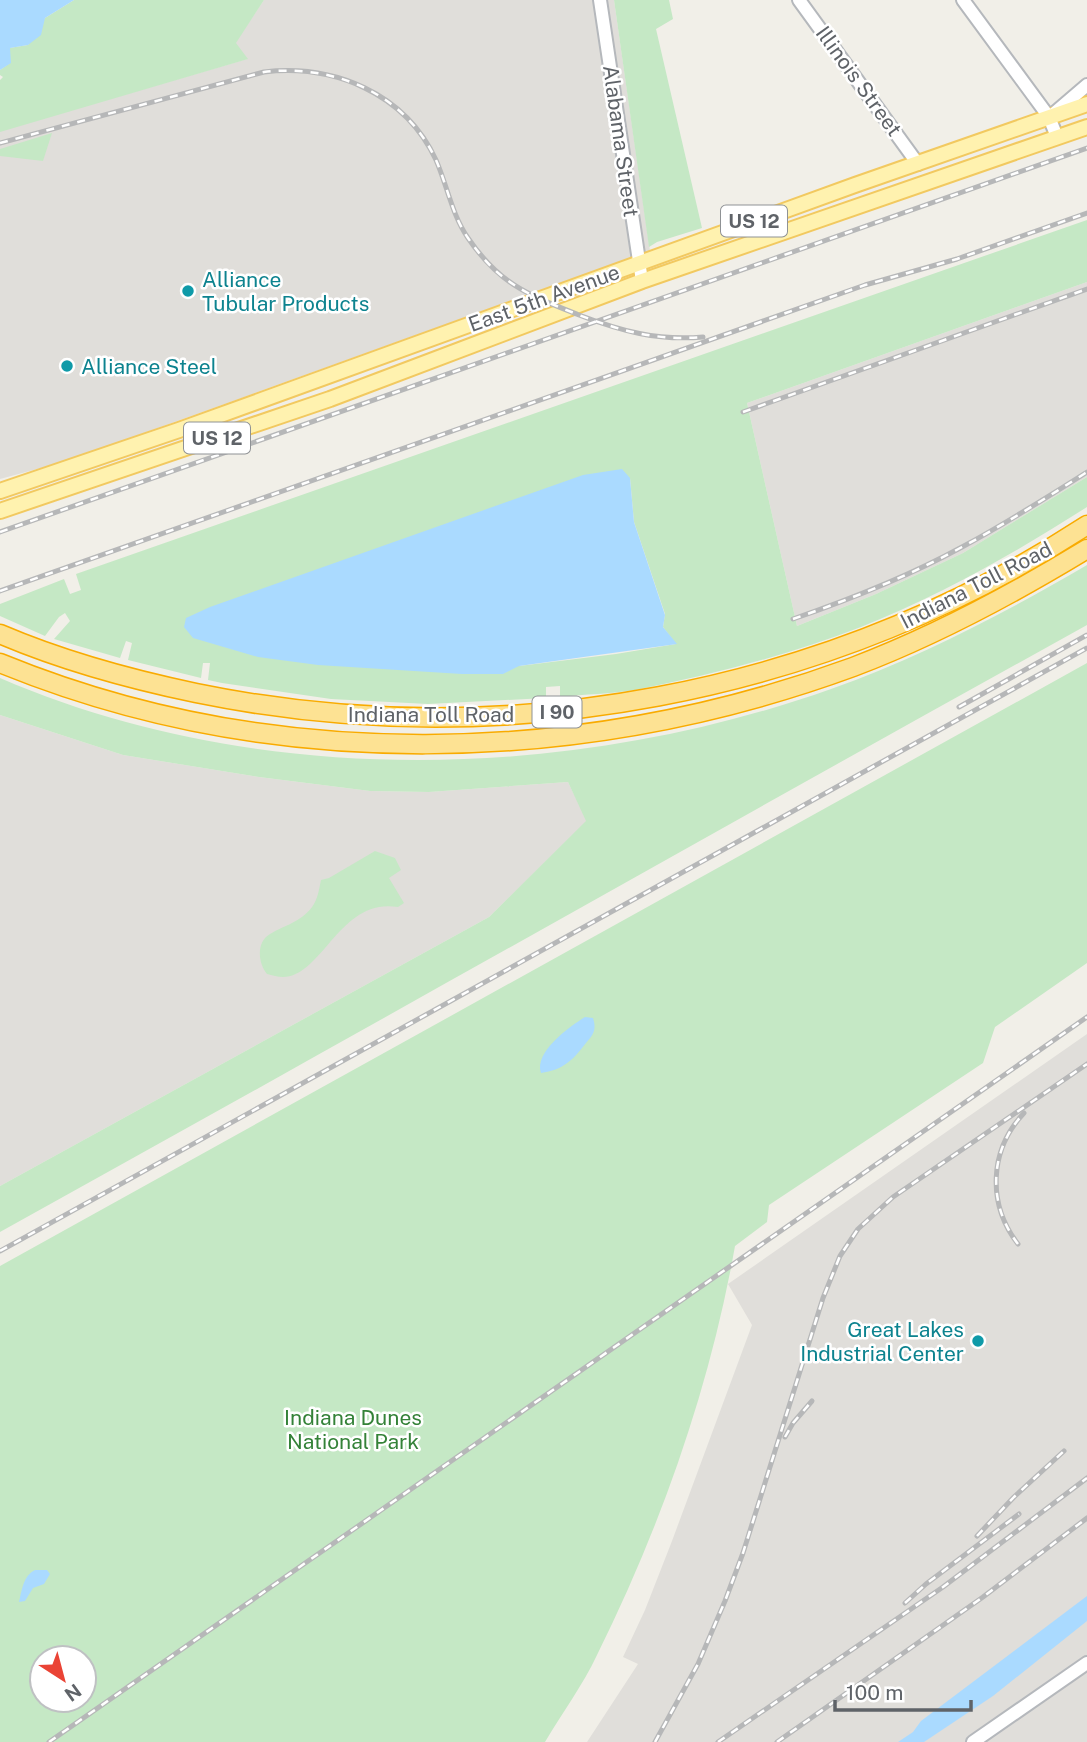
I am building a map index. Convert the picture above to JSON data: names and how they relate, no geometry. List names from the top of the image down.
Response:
{
  "streets": {
    "highway": ["Indiana Toll Road", "I 90"],
    "main road": ["US 12", "East 5th Avenue"],
    "street": ["Illinois Street", "Alabama Street"]
  },
  "crossings": [
    ["Illinois Street", "East 5th Avenue"],
    ["Alabama Street", "East 5th Avenue"]
  ],
  "parks": ["Indiana Dunes National Park"],
  "places": ["Alliance Tubular Products", "Alliance Steel", "Great Lakes Industrial Center"],
  "scale_bar": "100 m",
  "north": "bottom right"
}
